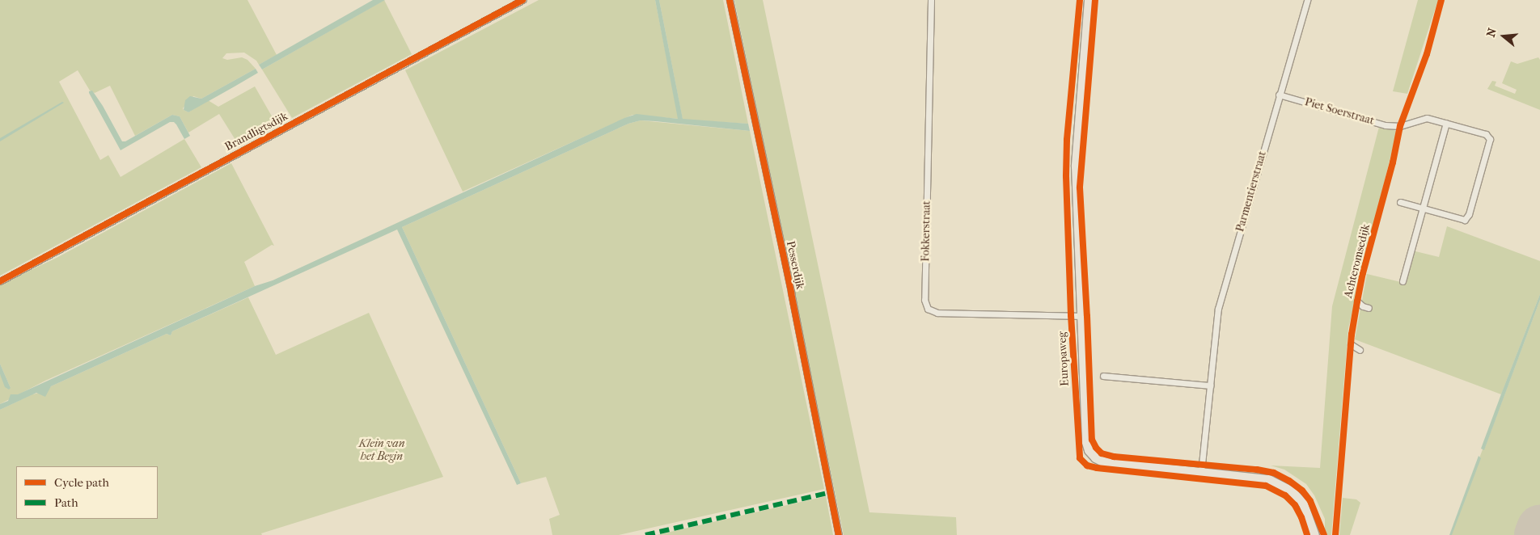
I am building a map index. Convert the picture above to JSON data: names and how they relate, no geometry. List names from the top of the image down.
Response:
{
  "streets": {
    "main road": ["Europaweg"],
    "street": [
      "Piet Soerstraat",
      "Brandligtsdijk",
      "Parmentierstraat",
      "Fokkerstraat",
      "Pesserdijk"
    ],
    "cycle path": ["Achteromsedijk"]
  },
  "crossings": [
    ["Piet Soerstraat", "Parmentierstraat"],
    ["Parmentierstraat", "Europaweg"],
    ["Fokkerstraat", "Europaweg"]
  ],
  "parks": ["Klein van het Begin"],
  "legend": ["Cycle path", "Path"],
  "north": "left"
}
